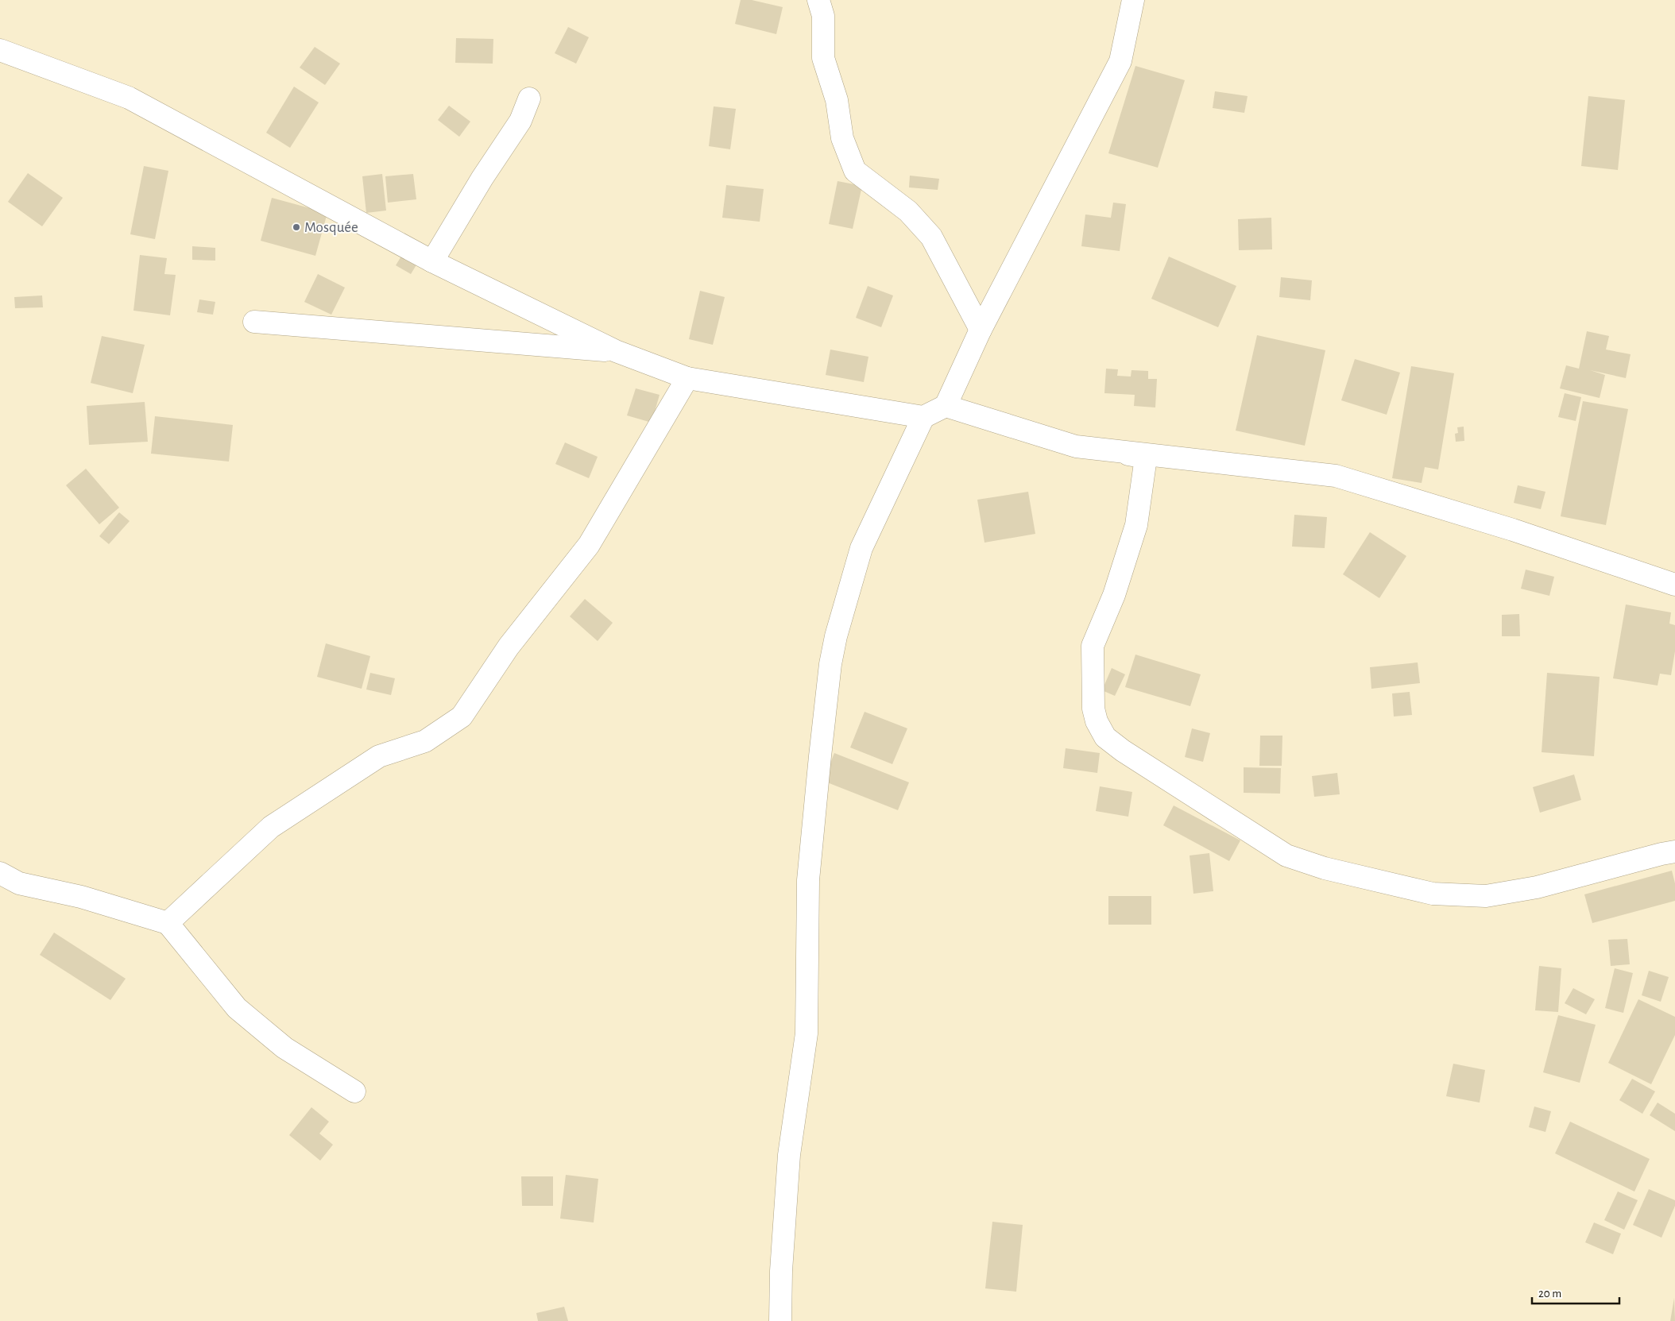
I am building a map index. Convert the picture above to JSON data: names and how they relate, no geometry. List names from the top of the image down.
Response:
{
  "places": ["Mosquée"],
  "scale_bar": "20 m"
}
